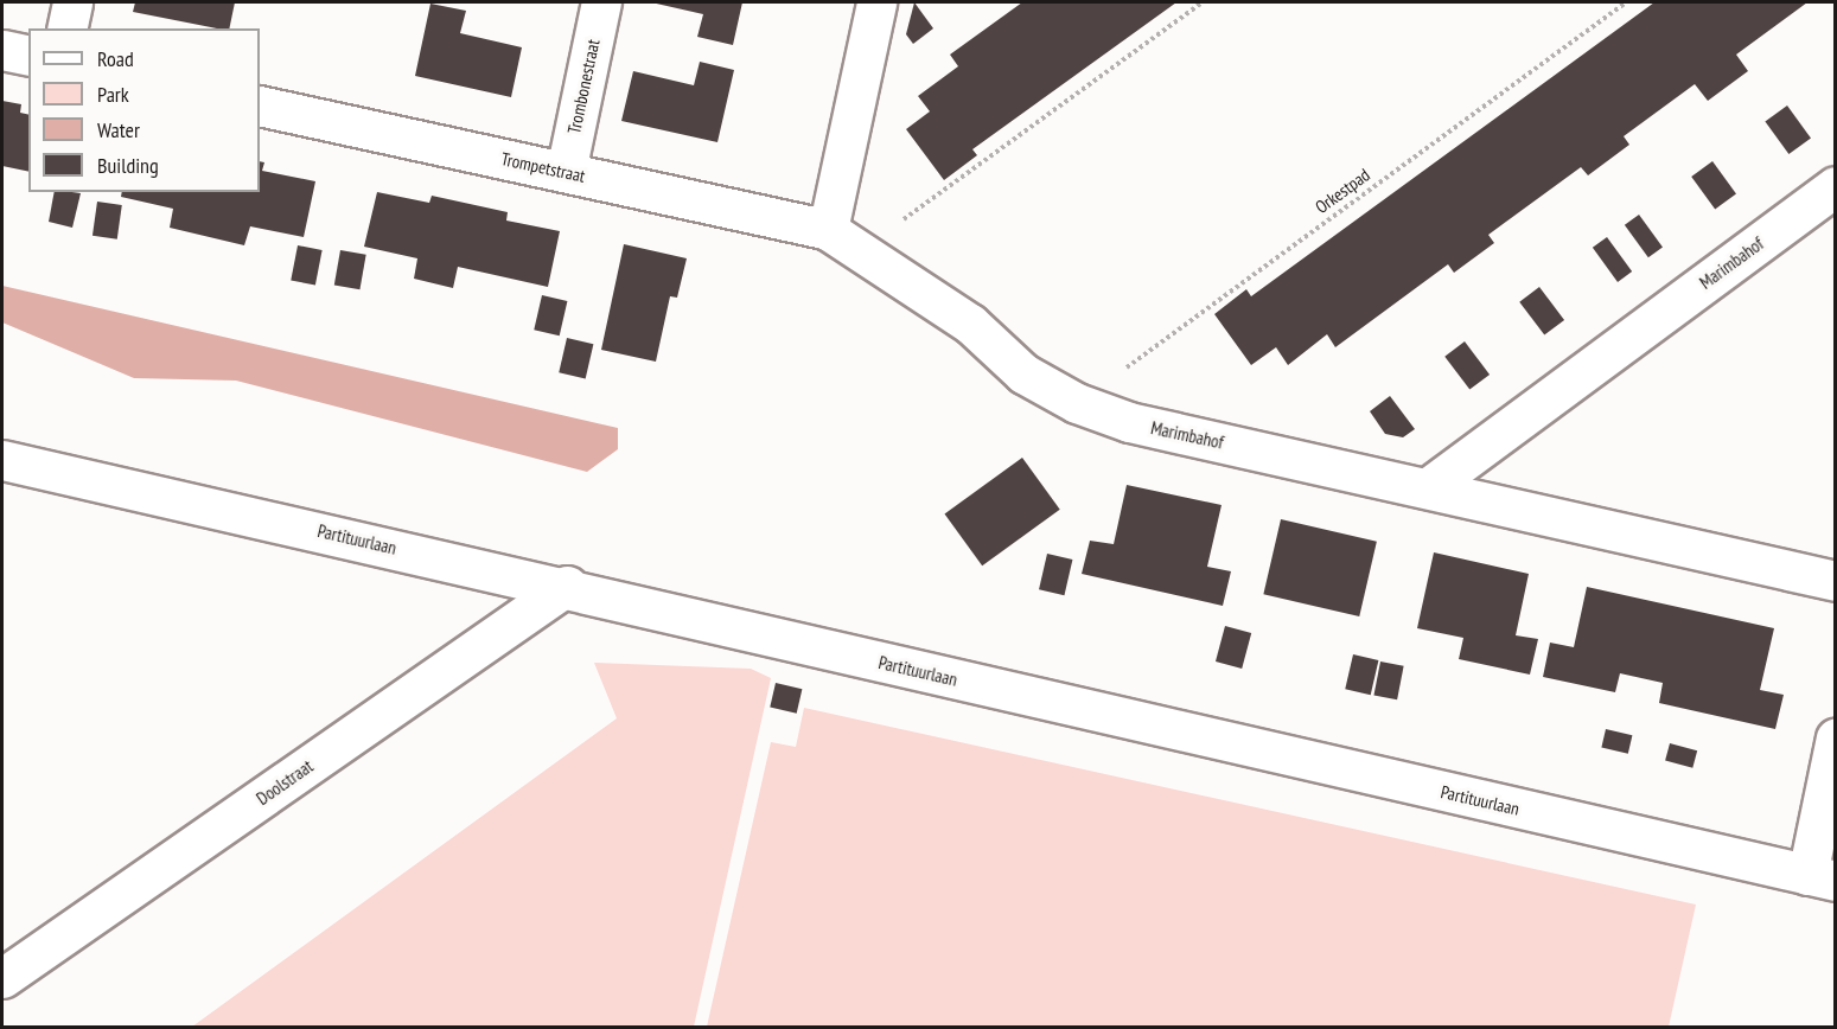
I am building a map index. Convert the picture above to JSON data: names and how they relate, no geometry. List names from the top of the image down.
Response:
{
  "streets": {
    "street": [
      "Trombonestraat",
      "Trompetstraat",
      "Marimbahof",
      "Partituurlaan",
      "Doolstraat"
    ],
    "path": ["Orkestpad"]
  },
  "crossings": [
    ["Trombonestraat", "Trompetstraat"],
    ["Trompetstraat", "Marimbahof"],
    ["Orkestpad", "Marimbahof"],
    ["Partituurlaan", "Doolstraat"]
  ],
  "legend": [
    "Road",
    "Park",
    "Water",
    "Building"
  ]
}
